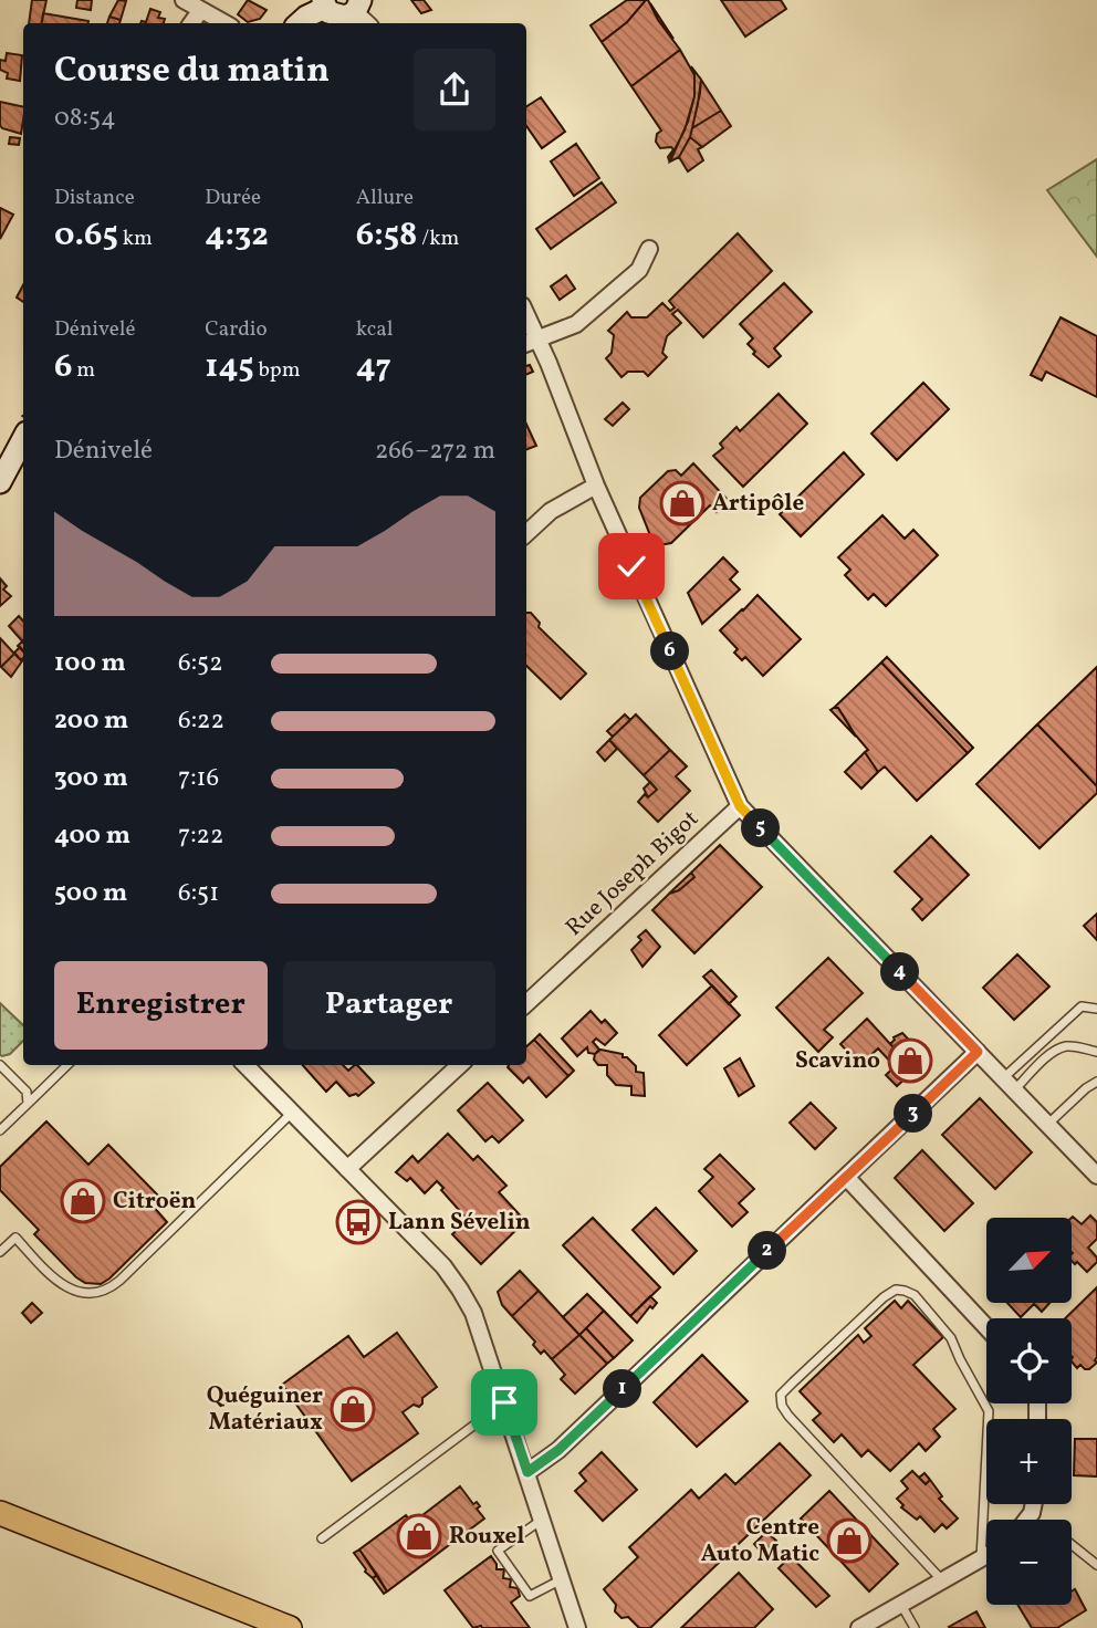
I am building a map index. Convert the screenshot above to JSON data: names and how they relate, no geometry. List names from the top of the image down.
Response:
{
  "streets": {
    "street": ["Rue Joseph Bigot"]
  },
  "places": {
    "shop": [
      "Artipôle",
      "Scavino",
      "Citroën",
      "Quéguiner Matériaux",
      "Rouxel",
      "Centre Auto Matic"
    ],
    "bus stop": ["Lann Sévelin"]
  },
  "north": "top right",
  "page": {
    "heading": ["Course du matin", "08:54"],
    "stats": [
      ["Distance", "0.65 km"],
      ["Durée", "4:32"],
      ["Allure", "6:58 /km"],
      ["Dénivelé", "6 m"],
      ["Cardio", "145 bpm"],
      ["kcal", "47"]
    ],
    "chart": ["Dénivelé", "266–272 m"],
    "pins": [
      "6",
      "5",
      "4",
      "3",
      "2",
      "1"
    ],
    "list": [
      {
        "name": "100 m",
        "note": "6:52"
      },
      {
        "name": "200 m",
        "note": "6:22"
      },
      {
        "name": "300 m",
        "note": "7:16"
      },
      {
        "name": "400 m",
        "note": "7:22"
      },
      {
        "name": "500 m",
        "note": "6:51"
      }
    ],
    "buttons": ["Enregistrer", "Partager"],
    "map_buttons": ["+", "−"]
  }
}
